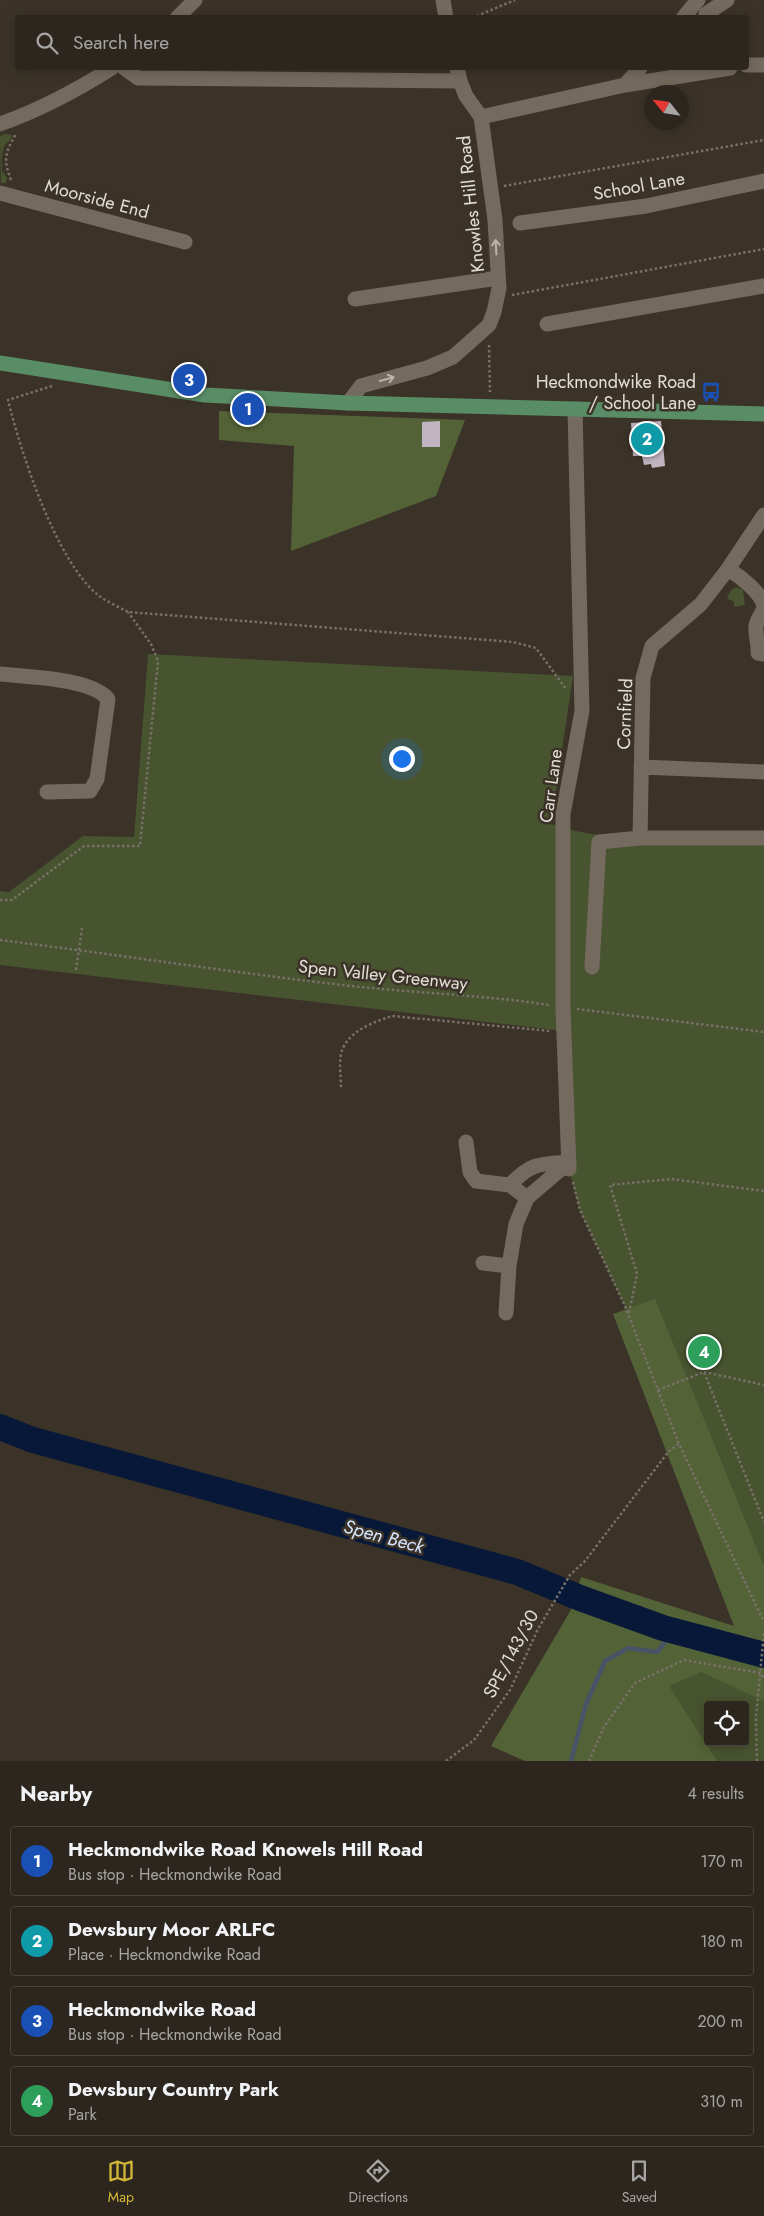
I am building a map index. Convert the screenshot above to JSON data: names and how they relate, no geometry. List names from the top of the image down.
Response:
{
  "streets": {
    "street": [
      "School Lane",
      "Moorside End",
      "Knowles Hill Road",
      "Cornfield",
      "Carr Lane"
    ],
    "path": ["Spen Valley Greenway", "SPE/143/30"]
  },
  "crossings": [
    ["Carr Lane", "Spen Valley Greenway"]
  ],
  "one_way": ["Knowles Hill Road"],
  "water": ["Spen Beck"],
  "places": {
    "bus stop": ["Heckmondwike Road / School Lane"]
  },
  "north": "top left",
  "page": {
    "search": "Search here",
    "pins": [
      "3",
      "1",
      "2",
      "4"
    ],
    "heading": ["Nearby", "4 results"],
    "list": [
      {
        "mark": "1",
        "name": "Heckmondwike Road Knowels Hill Road",
        "note": "Bus stop · Heckmondwike Road",
        "value": "170 m"
      },
      {
        "mark": "2",
        "name": "Dewsbury Moor ARLFC",
        "note": "Place · Heckmondwike Road",
        "value": "180 m"
      },
      {
        "mark": "3",
        "name": "Heckmondwike Road",
        "note": "Bus stop · Heckmondwike Road",
        "value": "200 m"
      },
      {
        "mark": "4",
        "name": "Dewsbury Country Park",
        "note": "Park",
        "value": "310 m"
      }
    ],
    "nav": ["Map", "Directions", "Saved"]
  }
}
